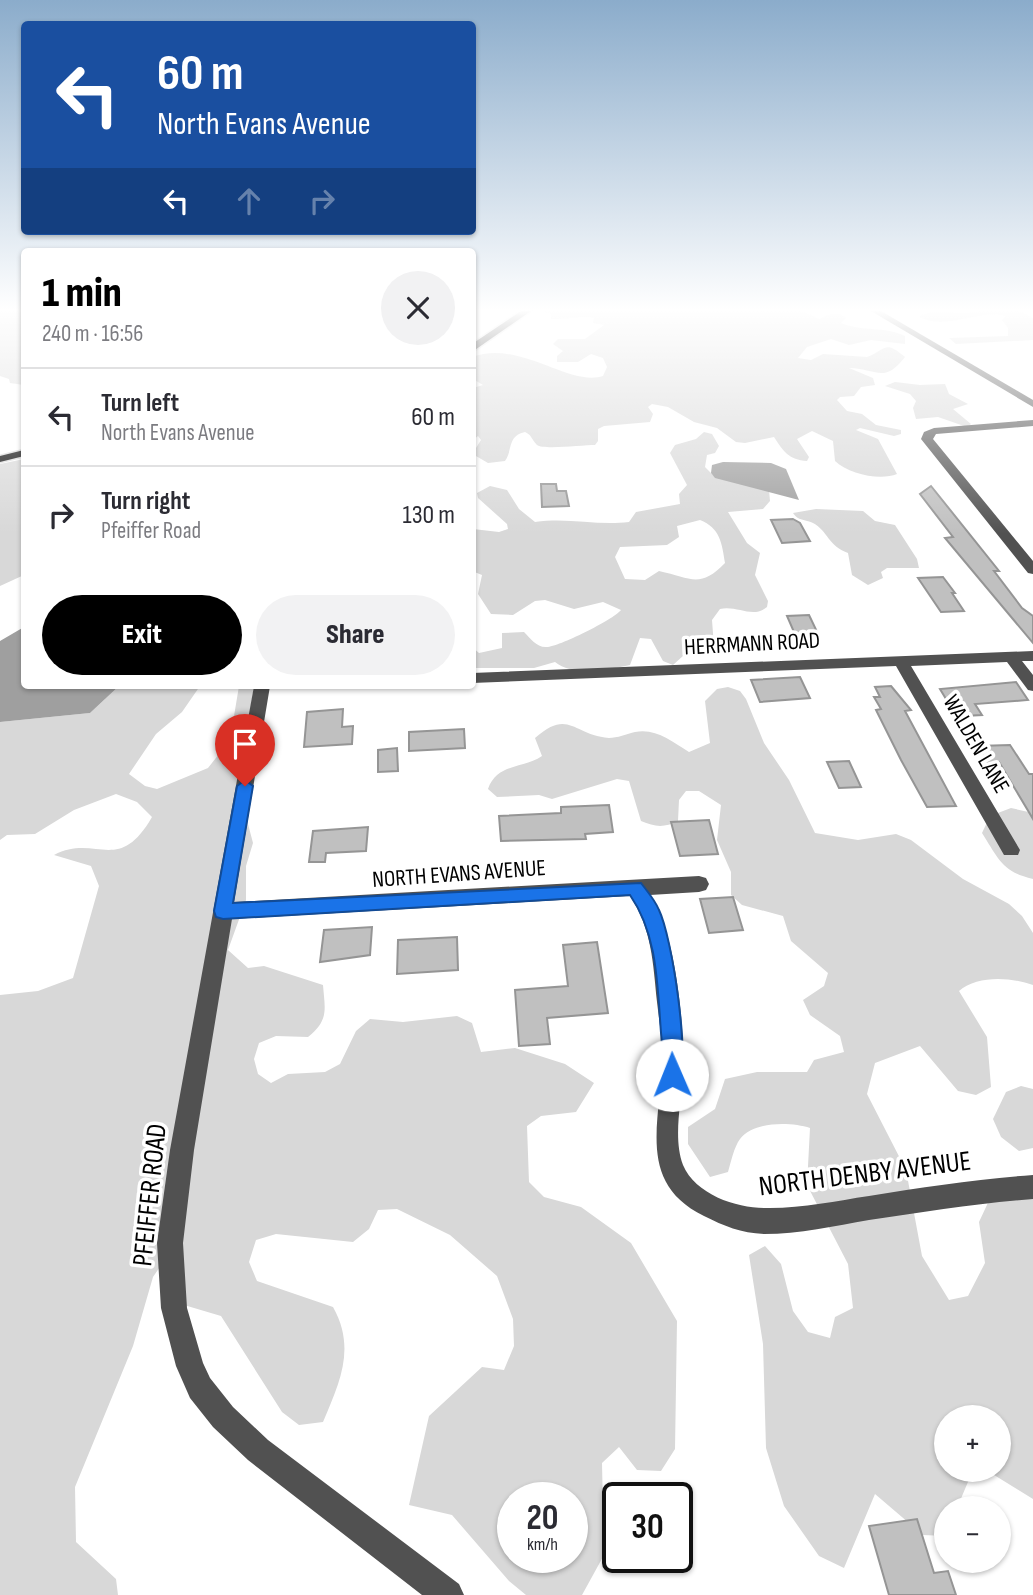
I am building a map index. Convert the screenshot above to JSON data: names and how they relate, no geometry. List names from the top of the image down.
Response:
{
  "streets": {
    "street": [
      "HERRMANN ROAD",
      "WALDEN LANE",
      "NORTH EVANS AVENUE",
      "NORTH DENBY AVENUE",
      "PFEIFFER ROAD"
    ]
  },
  "crossings": [
    ["HERRMANN ROAD", "WALDEN LANE"],
    ["NORTH EVANS AVENUE", "NORTH DENBY AVENUE"],
    ["NORTH EVANS AVENUE", "PFEIFFER ROAD"]
  ],
  "page": {
    "turn": ["60 m", "North Evans Avenue"],
    "heading": ["1 min", "240 m · 16:56"],
    "list": [
      {
        "name": "Turn left",
        "note": "North Evans Avenue",
        "value": "60 m"
      },
      {
        "name": "Turn right",
        "note": "Pfeiffer Road",
        "value": "130 m"
      }
    ],
    "buttons": ["Exit", "Share"],
    "map_buttons": ["+", "−"],
    "speed": "20 km/h",
    "limit": "30"
  }
}
